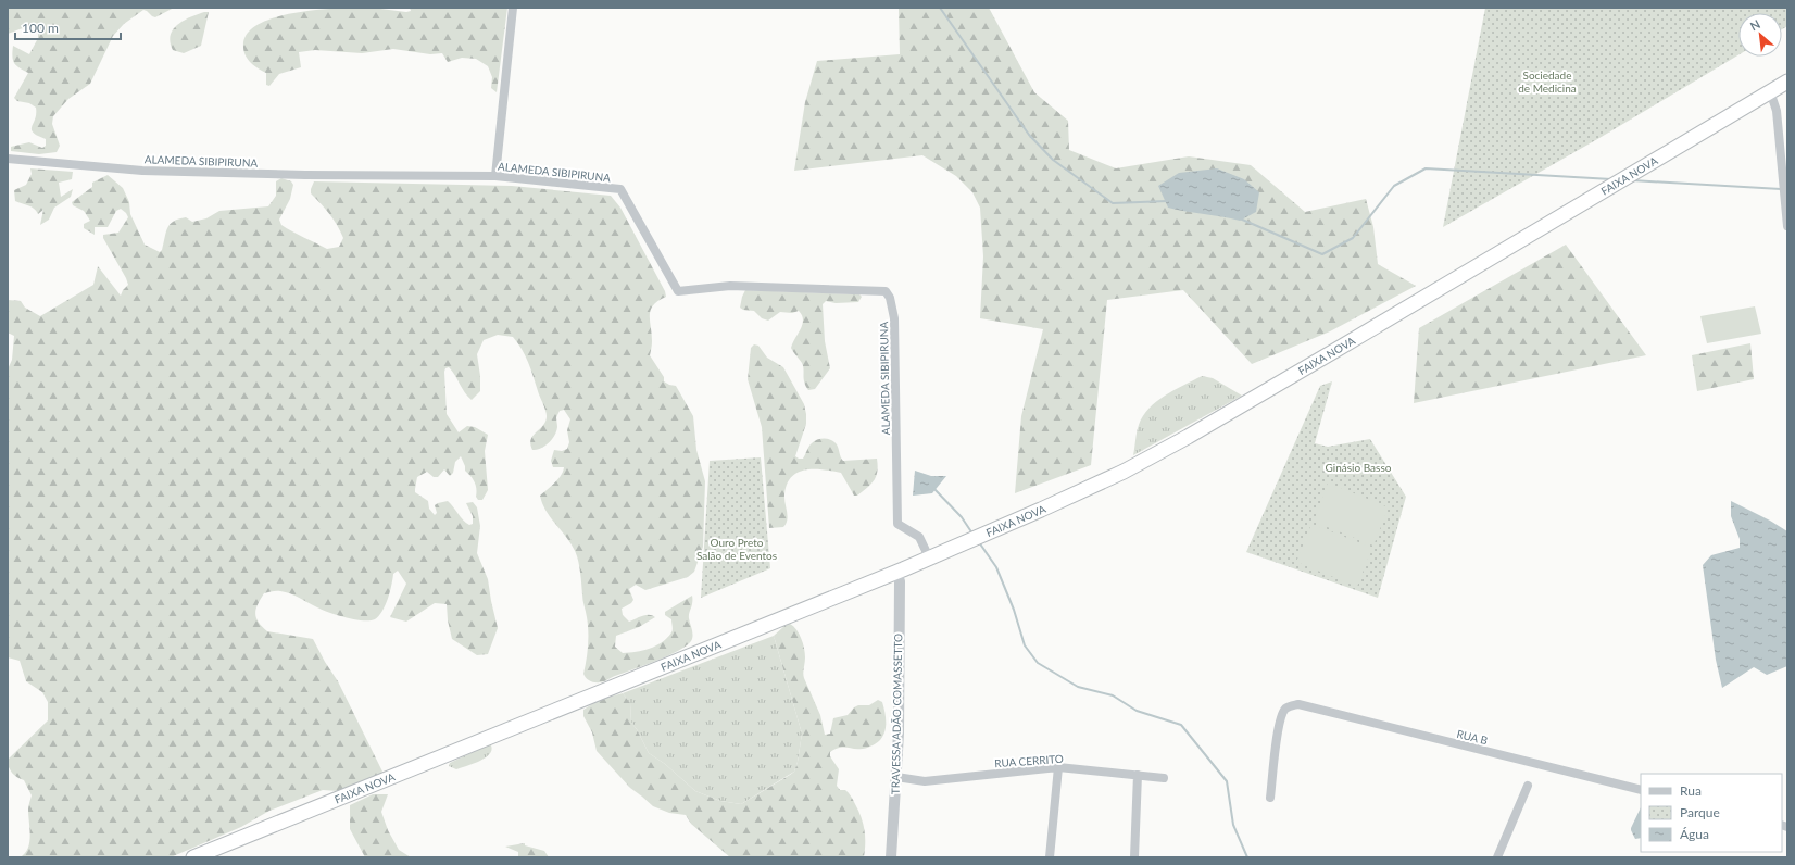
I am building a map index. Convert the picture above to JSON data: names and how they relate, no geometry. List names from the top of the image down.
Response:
{
  "streets": {
    "highway": ["FAIXA NOVA"],
    "street": [
      "ALAMEDA SIBIPIRUNA",
      "TRAVESSA ADÃO COMASSETTO",
      "RUA B",
      "RUA CERRITO"
    ]
  },
  "crossings": [
    ["ALAMEDA SIBIPIRUNA", "FAIXA NOVA"],
    ["FAIXA NOVA", "TRAVESSA ADÃO COMASSETTO"],
    ["TRAVESSA ADÃO COMASSETTO", "RUA CERRITO"]
  ],
  "parks": ["Sociedade de Medicina", "Ginásio Basso", "Ouro Preto Salão de Eventos"],
  "legend": ["Rua", "Parque", "Água"],
  "scale_bar": "100 m",
  "north": "top left"
}
